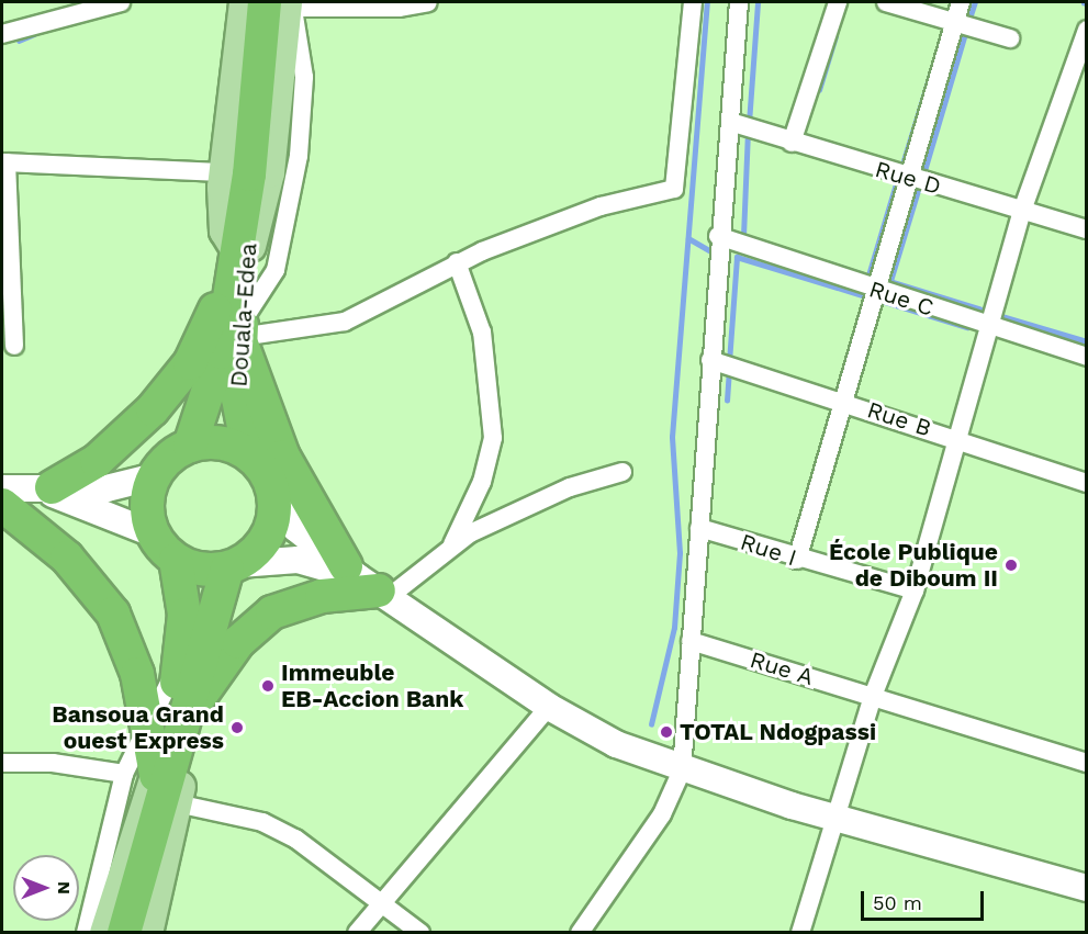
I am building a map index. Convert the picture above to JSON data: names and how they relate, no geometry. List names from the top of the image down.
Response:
{
  "streets": {
    "highway": ["Douala-Edea"],
    "street": [
      "Rue D",
      "Rue C",
      "Rue B",
      "Rue I",
      "Rue A"
    ]
  },
  "places": [
    "École Publique de Diboum II",
    "Immeuble EB-Accion Bank",
    "Bansoua Grand ouest Express",
    "TOTAL Ndogpassi"
  ],
  "scale_bar": "50 m",
  "north": "right"
}
